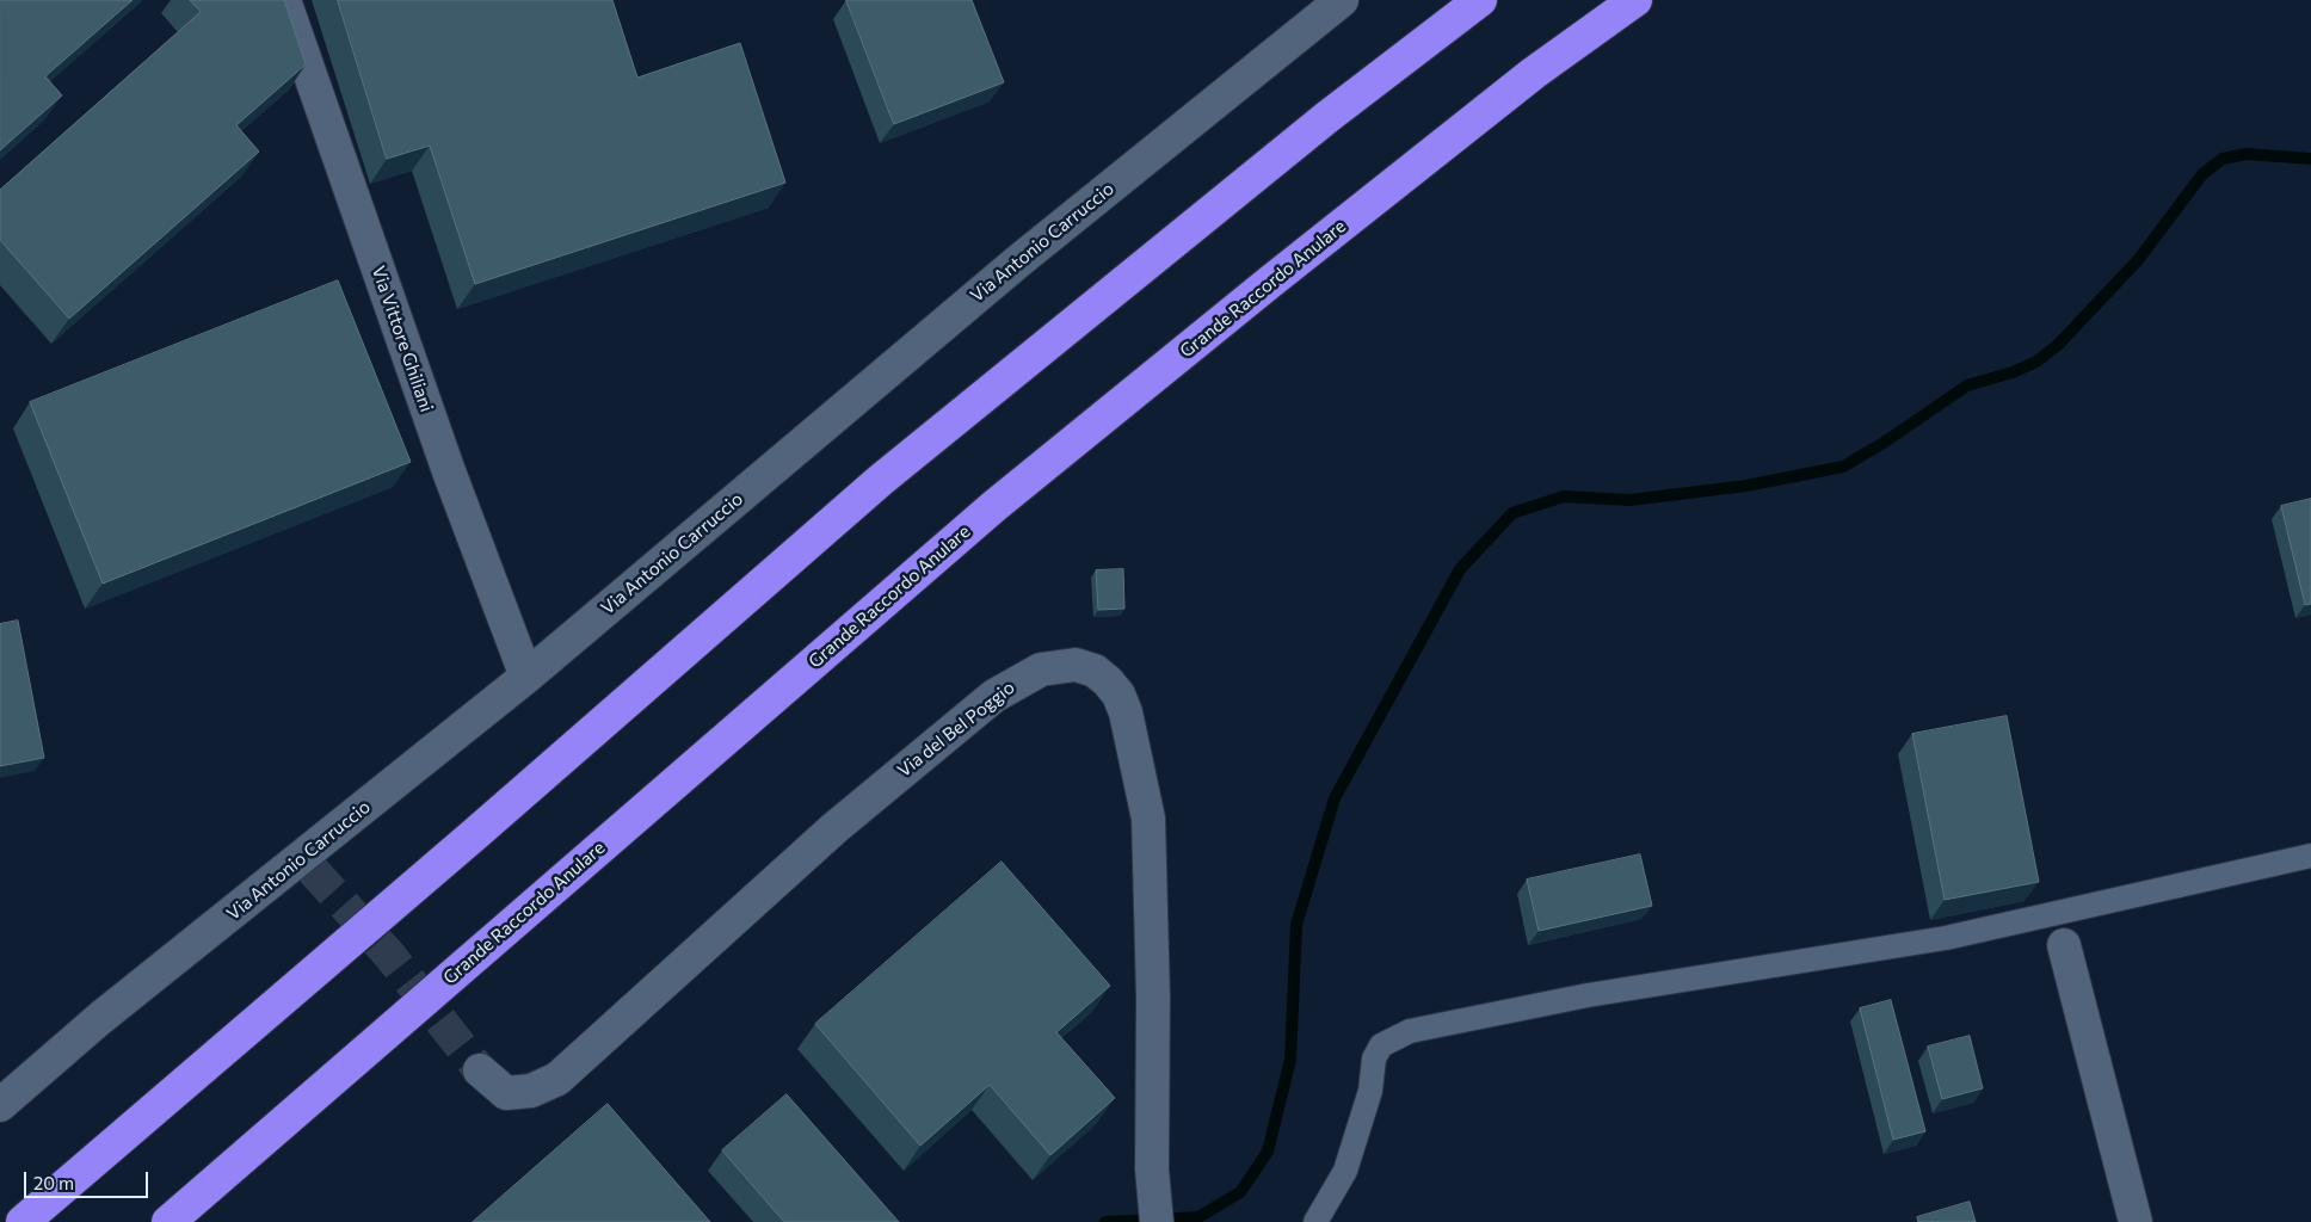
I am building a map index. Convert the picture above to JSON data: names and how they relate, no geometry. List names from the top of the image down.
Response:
{
  "streets": {
    "highway": ["Grande Raccordo Anulare"],
    "street": ["Via Antonio Carruccio", "Via Vittore Ghiliani", "Via del Bel Poggio"]
  },
  "crossings": [
    ["Via Antonio Carruccio", "Via Vittore Ghiliani"]
  ],
  "scale_bar": "20 m"
}
